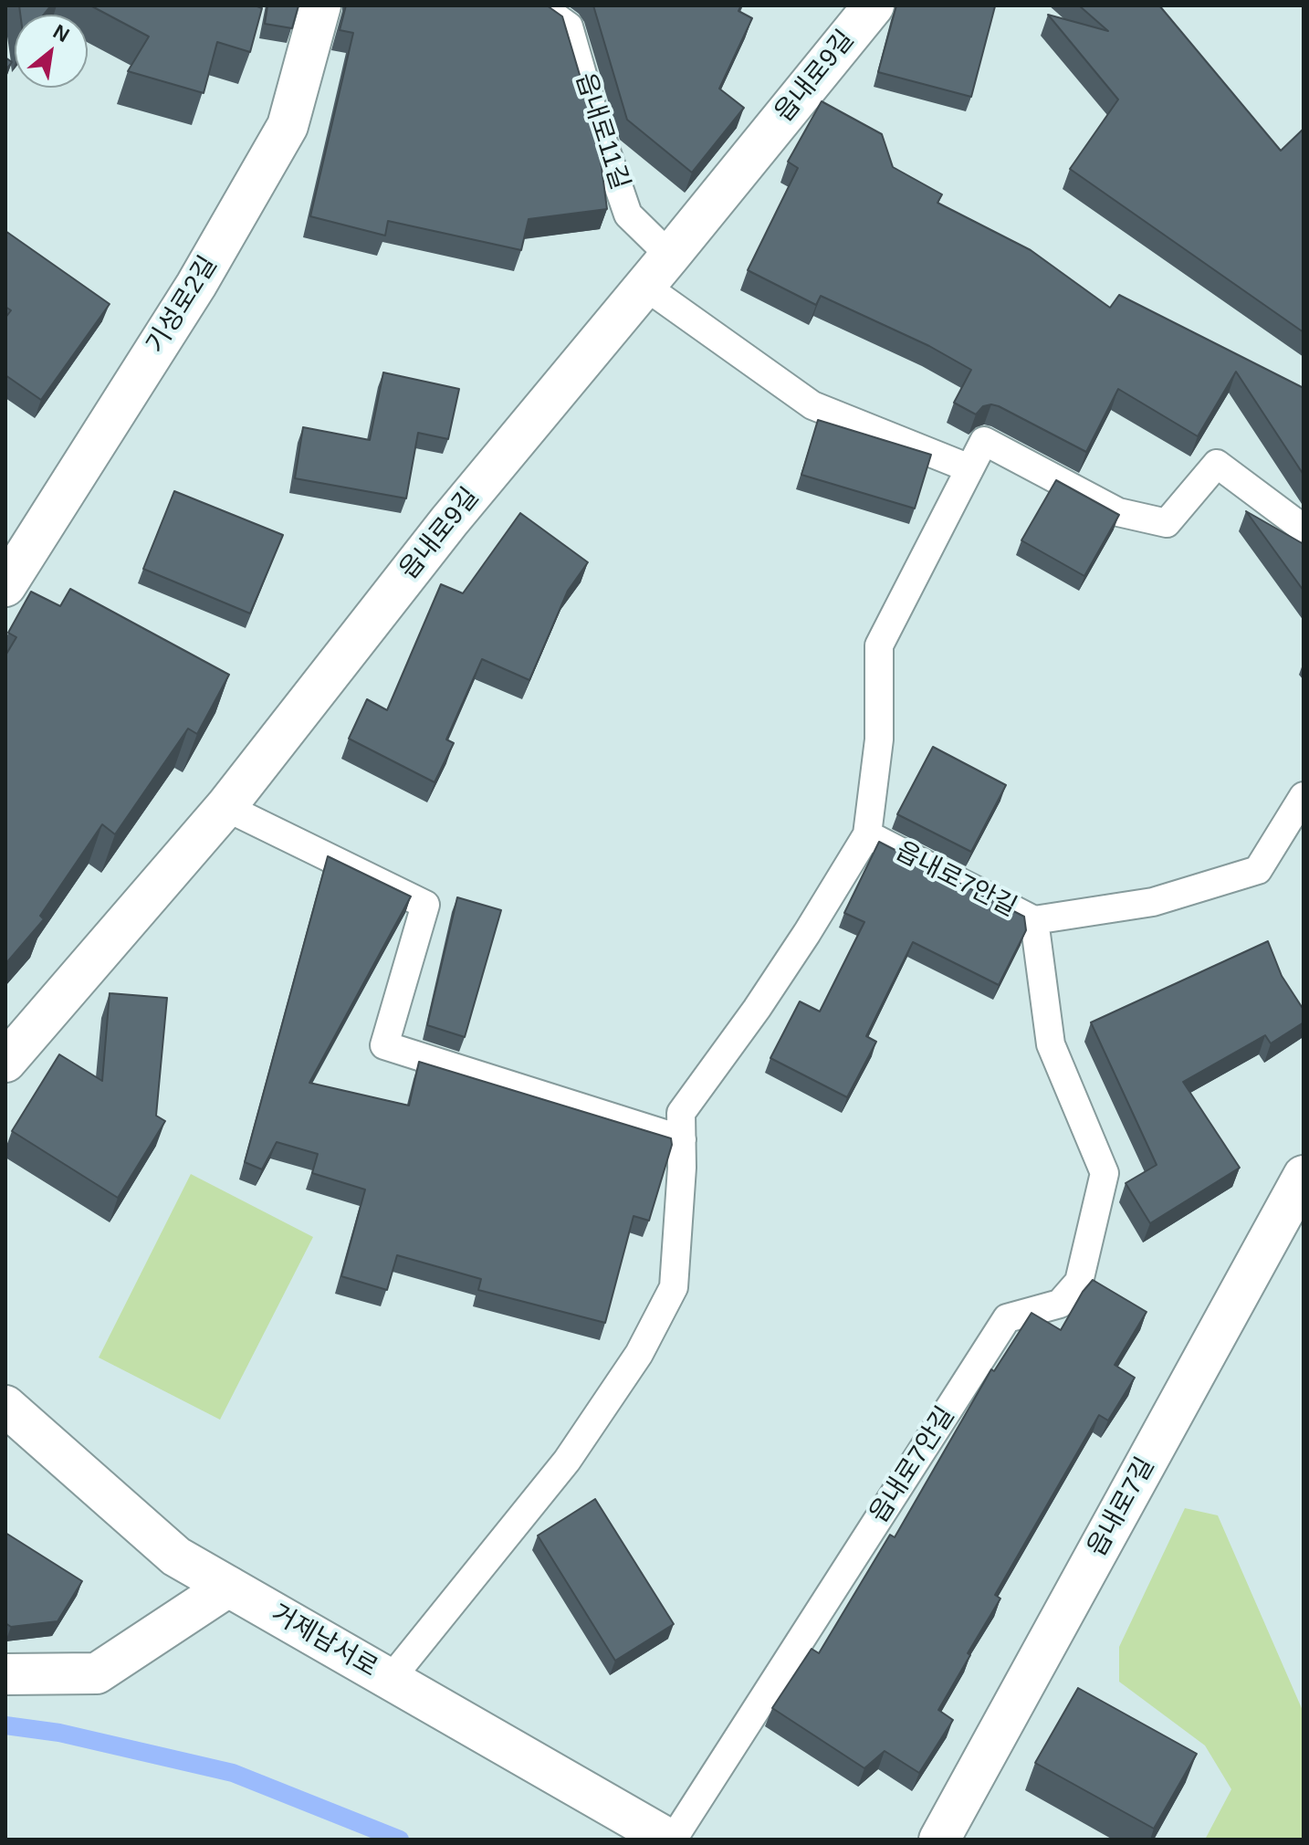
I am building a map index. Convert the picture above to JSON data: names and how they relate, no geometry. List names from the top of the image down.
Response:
{
  "streets": {
    "street": [
      "읍내로9길",
      "기성로2길",
      "읍내로7길",
      "거제남서로"
    ],
    "lane": ["읍내로11길", "읍내로7안길"]
  },
  "crossings": [
    ["읍내로9길", "읍내로11길"],
    ["읍내로7안길", "거제남서로"]
  ],
  "north": "top right"
}
